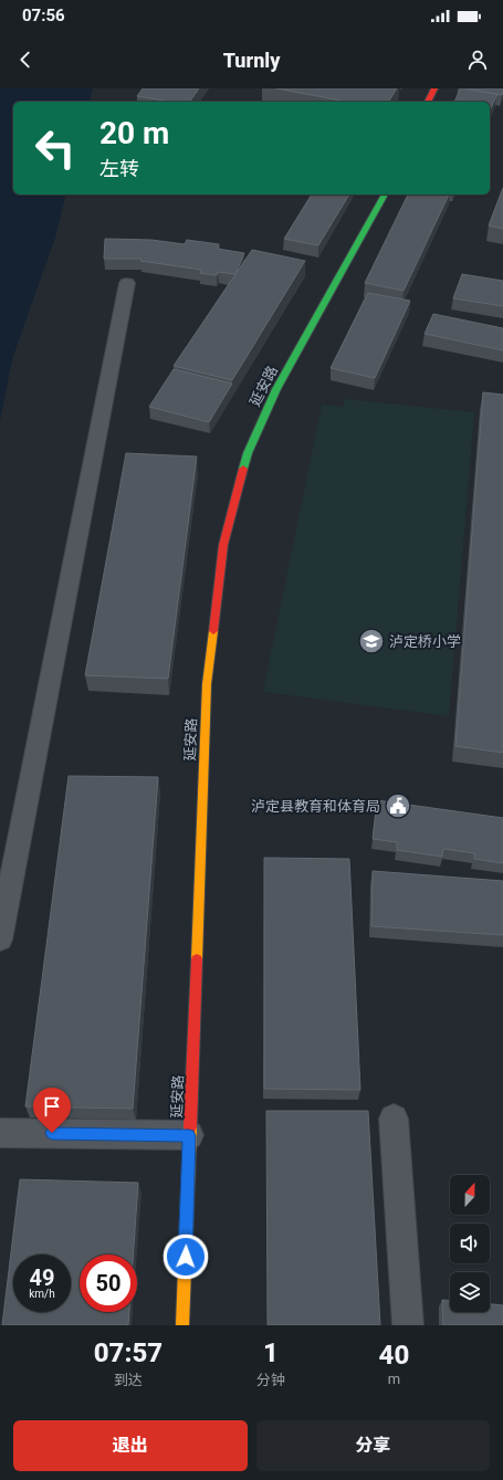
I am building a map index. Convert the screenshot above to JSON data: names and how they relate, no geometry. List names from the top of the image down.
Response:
{
  "streets": {
    "main road": ["延安路"]
  },
  "places": {
    "school or university": ["泸定桥小学"],
    "public building": ["泸定县教育和体育局"]
  },
  "north": "top",
  "page": {
    "status": "07:56",
    "header": "Turnly",
    "turn": ["20 m", "左转"],
    "speed": "49 km/h",
    "limit": "50",
    "eta": [
      "07:57",
      "到达",
      "1",
      "分钟",
      "40",
      "m"
    ],
    "buttons": ["退出", "分享"]
  }
}
